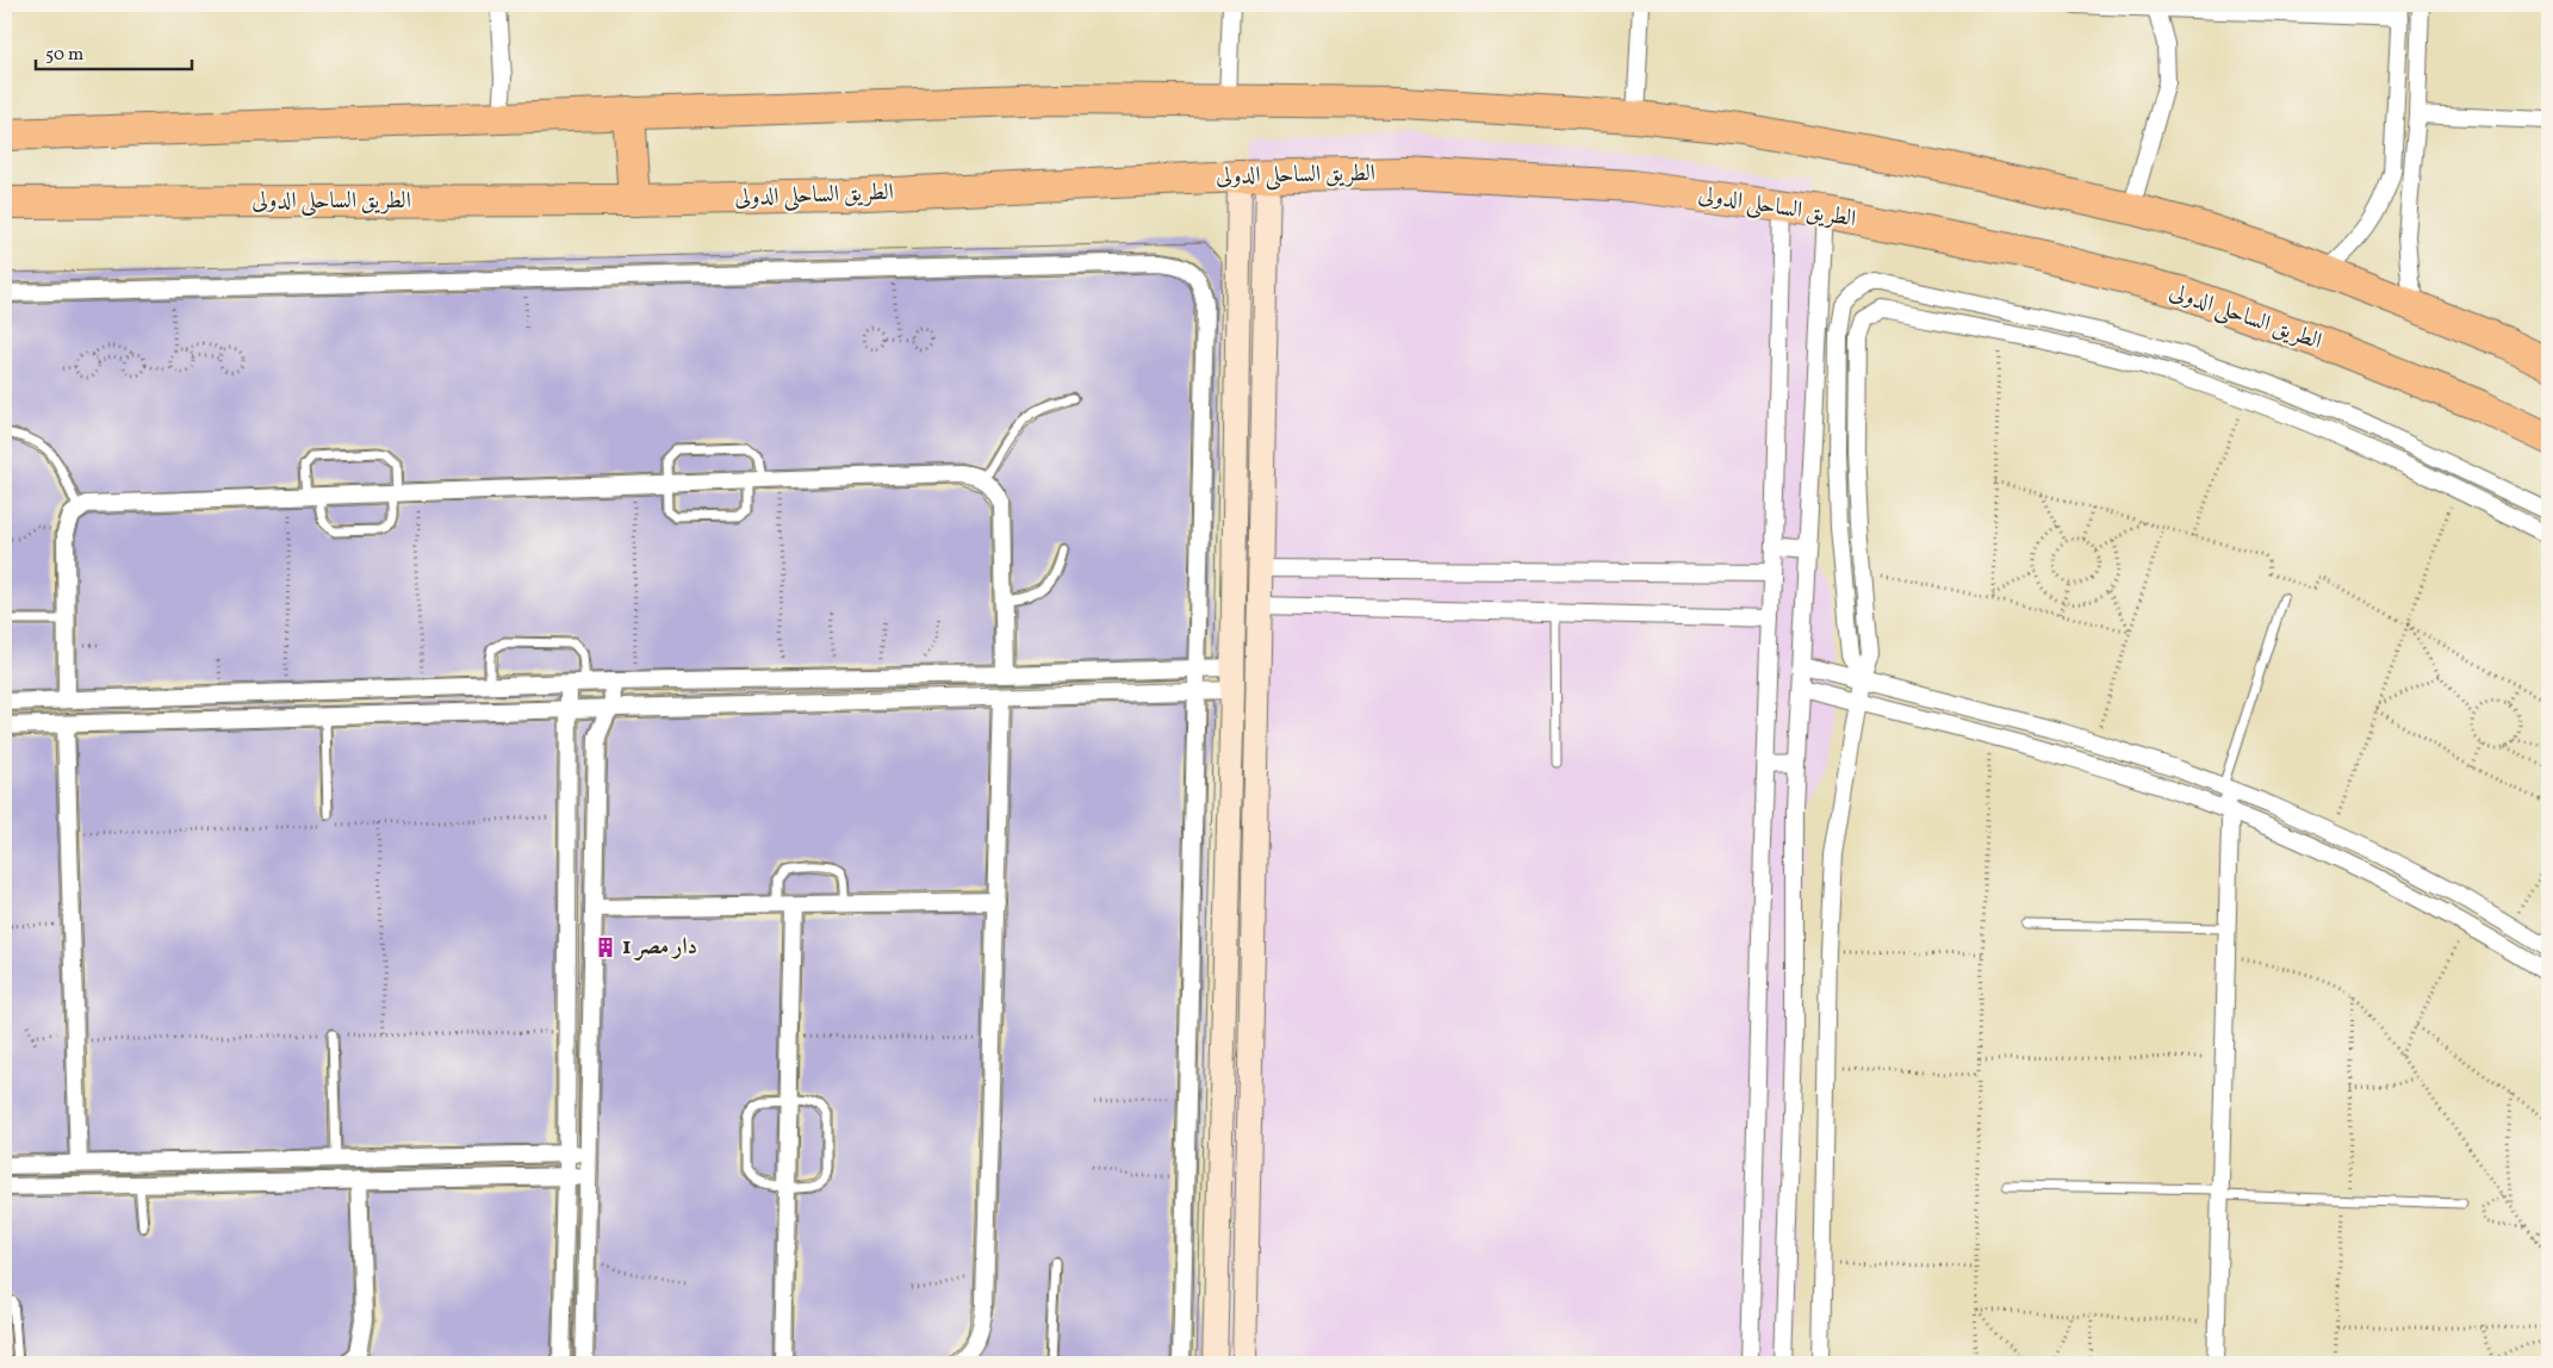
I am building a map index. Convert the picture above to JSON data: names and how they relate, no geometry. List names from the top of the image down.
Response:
{
  "streets": {
    "highway": ["الطريق الساحلى الدولى"]
  },
  "places": {
    "building": ["دار مصر 1"]
  },
  "scale_bar": "50 m"
}
